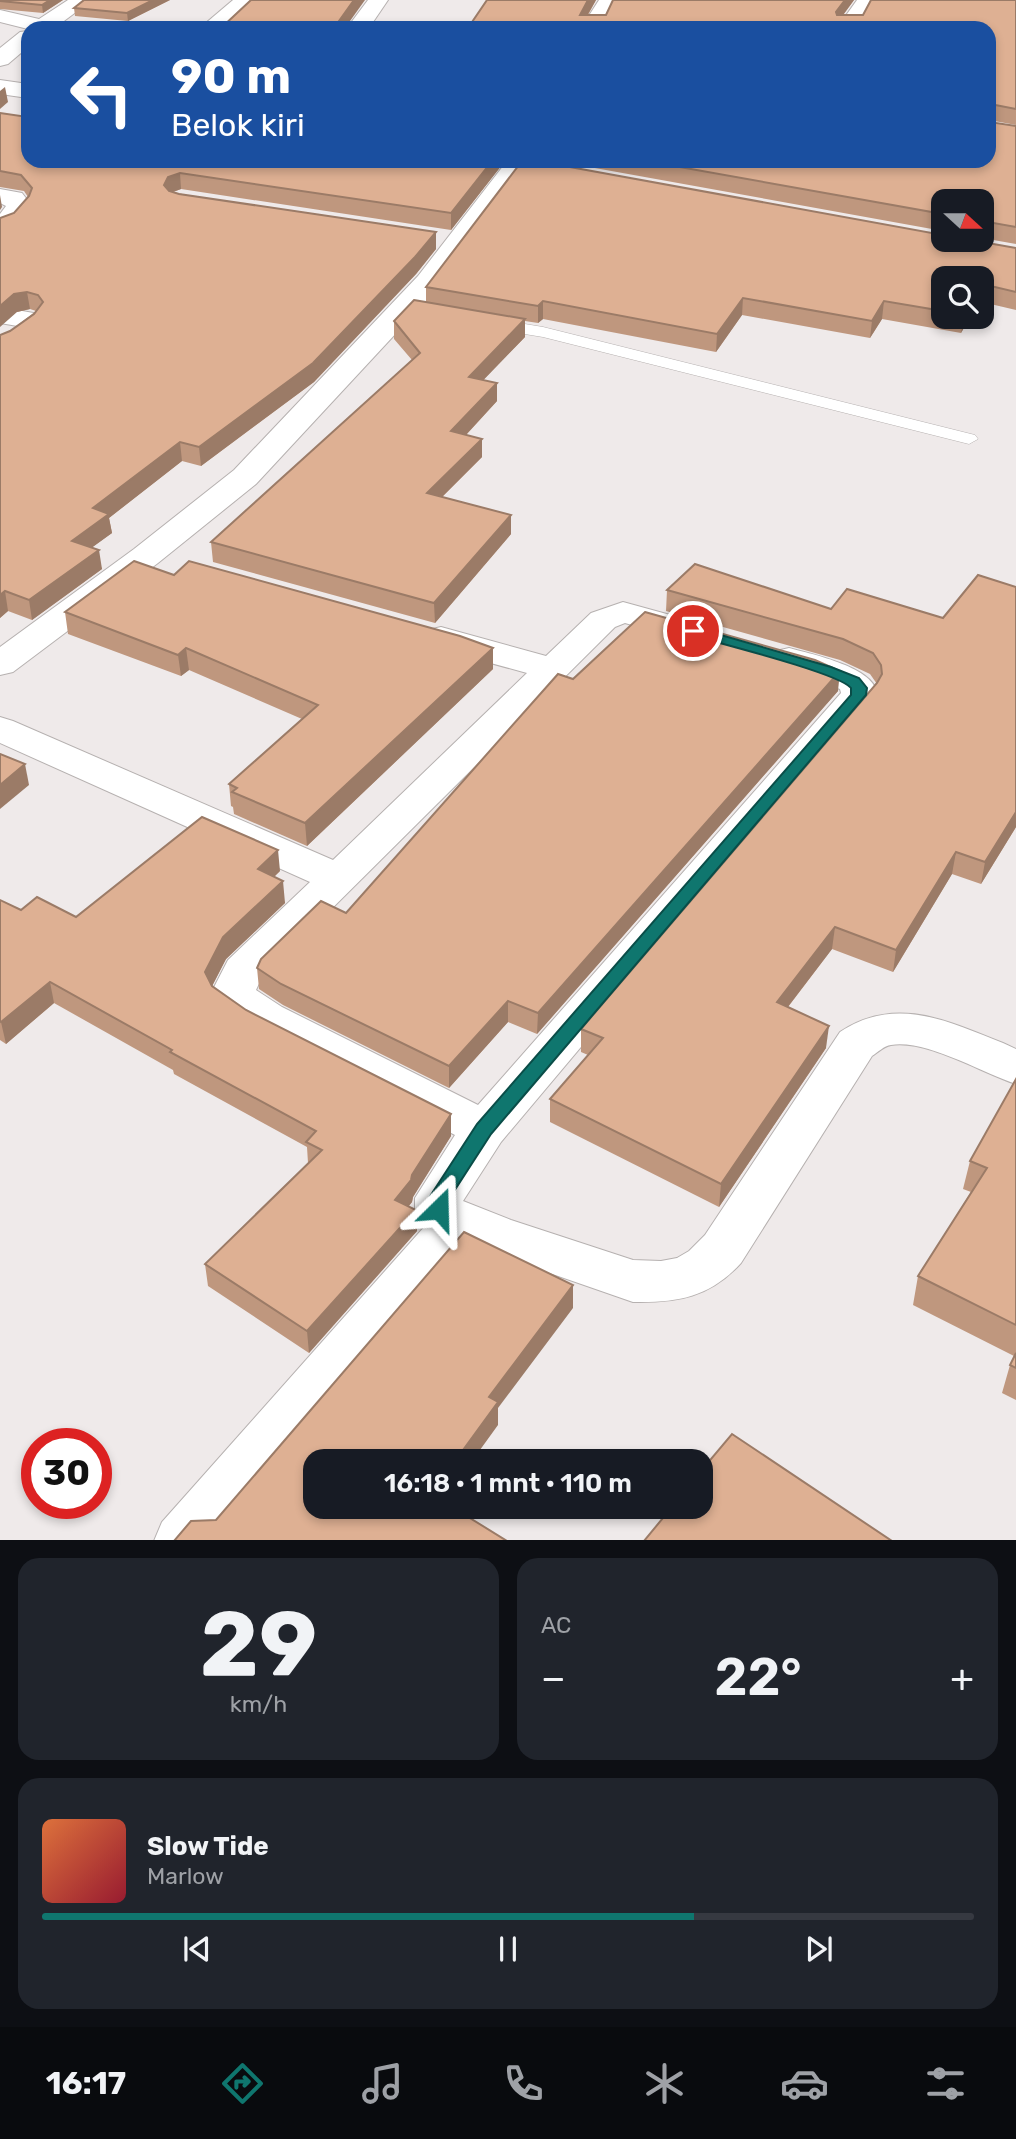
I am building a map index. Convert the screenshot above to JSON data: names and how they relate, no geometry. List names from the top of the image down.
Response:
{
  "north": "right",
  "page": {
    "turn": ["90 m", "Belok kiri"],
    "limit": "30",
    "trip": "16:18 · 1 mnt · 110 m",
    "tile": [
      ["29", "km/h"],
      "AC"
    ],
    "heat": ["−", "22°", "+"],
    "song": ["Slow Tide", "Marlow"],
    "tabs": "16:17"
  }
}
